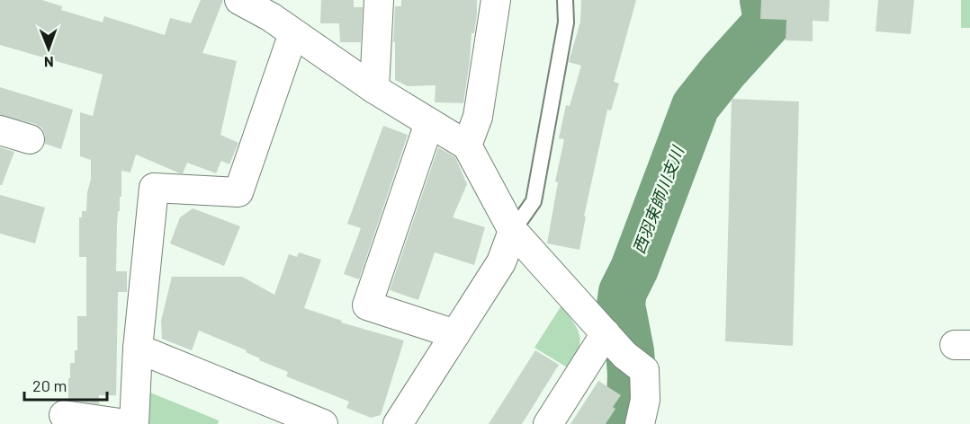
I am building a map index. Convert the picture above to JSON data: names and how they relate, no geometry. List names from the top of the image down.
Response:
{
  "water": ["西羽束師川支川"],
  "scale_bar": "20 m",
  "north": "bottom"
}
